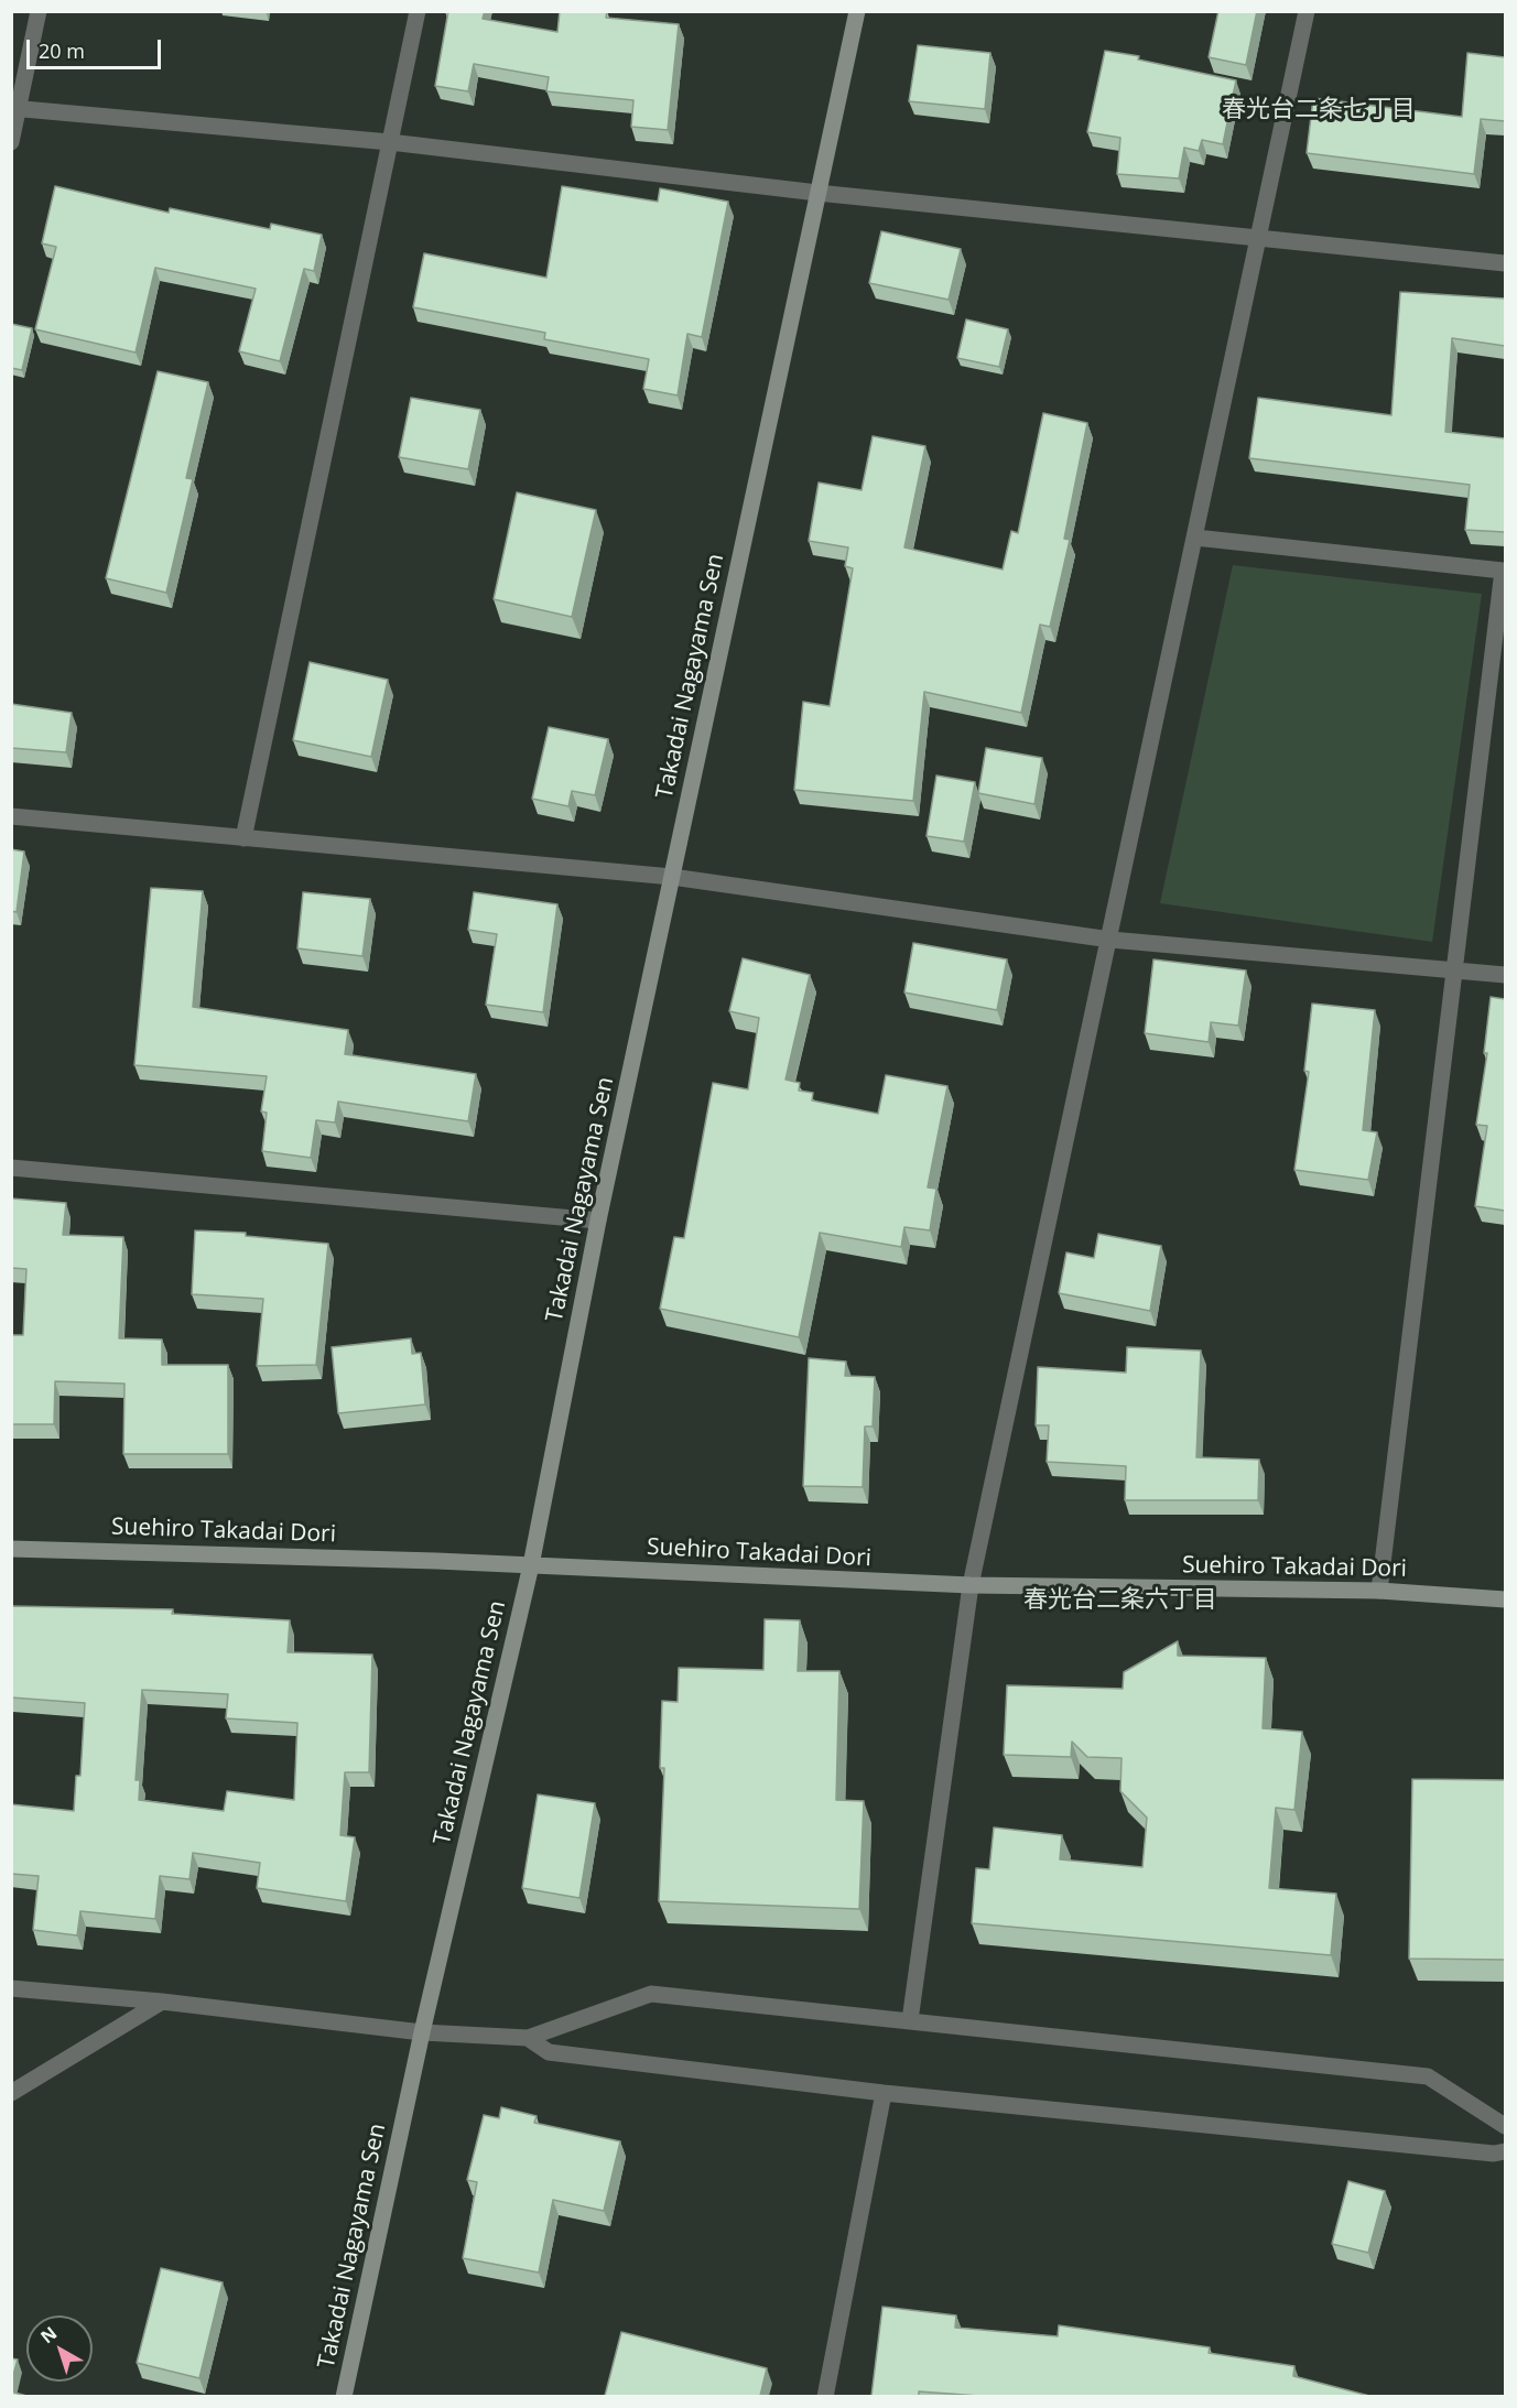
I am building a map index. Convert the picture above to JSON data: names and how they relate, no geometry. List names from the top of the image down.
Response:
{
  "streets": {
    "street": ["Takadai Nagayama Sen", "Suehiro Takadai Dori"]
  },
  "crossings": [
    ["Takadai Nagayama Sen", "Suehiro Takadai Dori"]
  ],
  "districts": ["春光台二条七丁目", "春光台二条六丁目"],
  "scale_bar": "20 m",
  "north": "top left"
}
